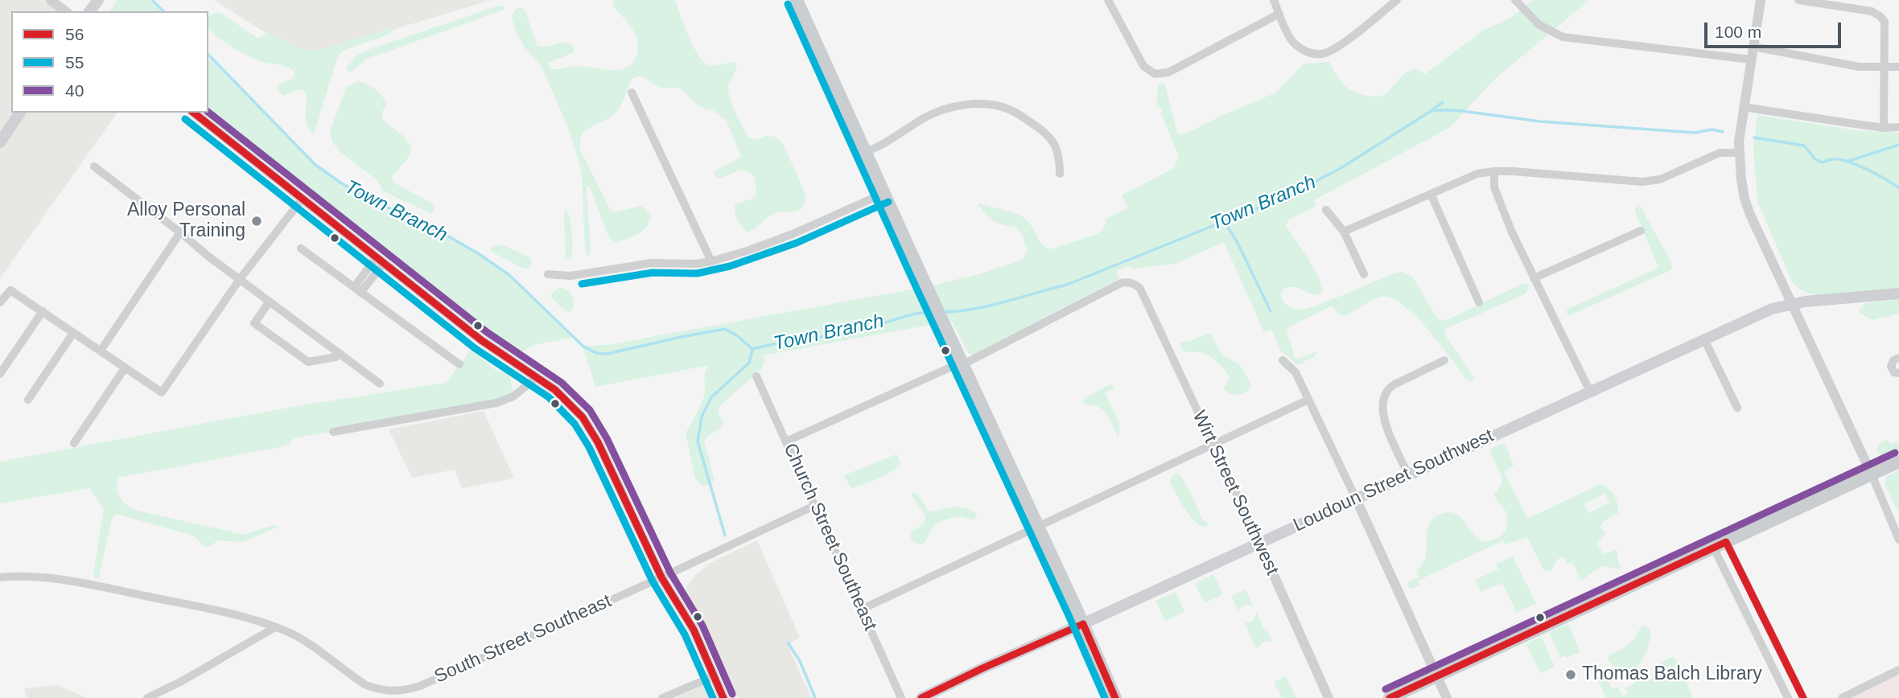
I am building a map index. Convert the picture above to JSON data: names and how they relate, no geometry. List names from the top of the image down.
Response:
{
  "streets": {
    "main road": ["Loudoun Street Southwest"],
    "street": ["Wirt Street Southwest", "Church Street Southeast", "South Street Southeast"]
  },
  "crossings": [
    ["Loudoun Street Southwest", "Wirt Street Southwest"],
    ["Church Street Southeast", "South Street Southeast"]
  ],
  "water": ["Town Branch"],
  "places": ["Alloy Personal Training", "Thomas Balch Library"],
  "lines": ["transit line 55", "transit line 40", "transit line 56"],
  "legend": ["56", "55", "40"],
  "scale_bar": "100 m"
}
